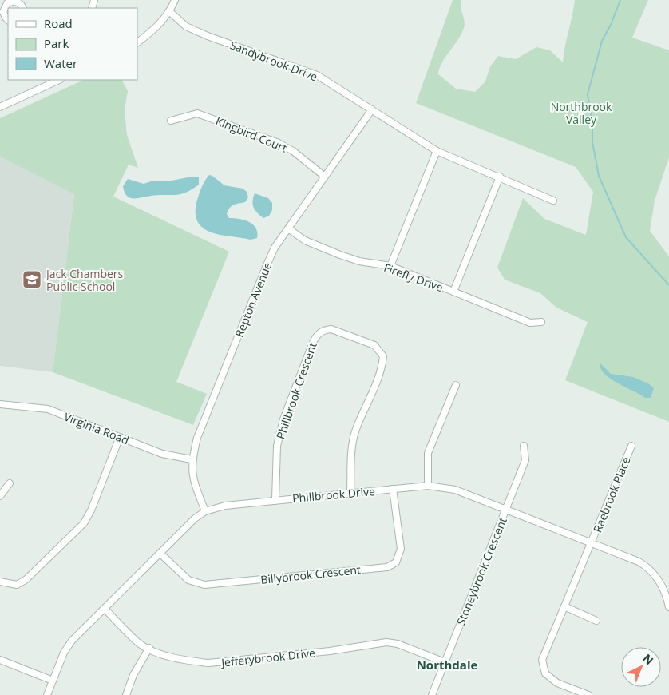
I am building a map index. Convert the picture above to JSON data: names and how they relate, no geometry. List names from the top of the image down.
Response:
{
  "streets": {
    "street": [
      "Sandybrook Drive",
      "Kingbird Court",
      "Firefly Drive",
      "Repton Avenue",
      "Phillbrook Crescent",
      "Virginia Road",
      "Phillbrook Drive",
      "Raebrook Place",
      "Stoneybrook Crescent",
      "Billybrook Crescent",
      "Jefferybrook Drive"
    ]
  },
  "crossings": [
    ["Sandybrook Drive", "Repton Avenue"],
    ["Kingbird Court", "Repton Avenue"],
    ["Firefly Drive", "Repton Avenue"],
    ["Repton Avenue", "Virginia Road"],
    ["Repton Avenue", "Phillbrook Drive"],
    ["Phillbrook Crescent", "Phillbrook Drive"],
    ["Phillbrook Drive", "Raebrook Place"],
    ["Phillbrook Drive", "Stoneybrook Crescent"],
    ["Phillbrook Drive", "Billybrook Crescent"],
    ["Phillbrook Drive", "Jefferybrook Drive"],
    ["Stoneybrook Crescent", "Jefferybrook Drive"]
  ],
  "districts": ["Northdale"],
  "parks": ["Northbrook Valley"],
  "places": {
    "school or university": ["Jack Chambers Public School"]
  },
  "legend": ["Road", "Park", "Water"],
  "north": "top right"
}
